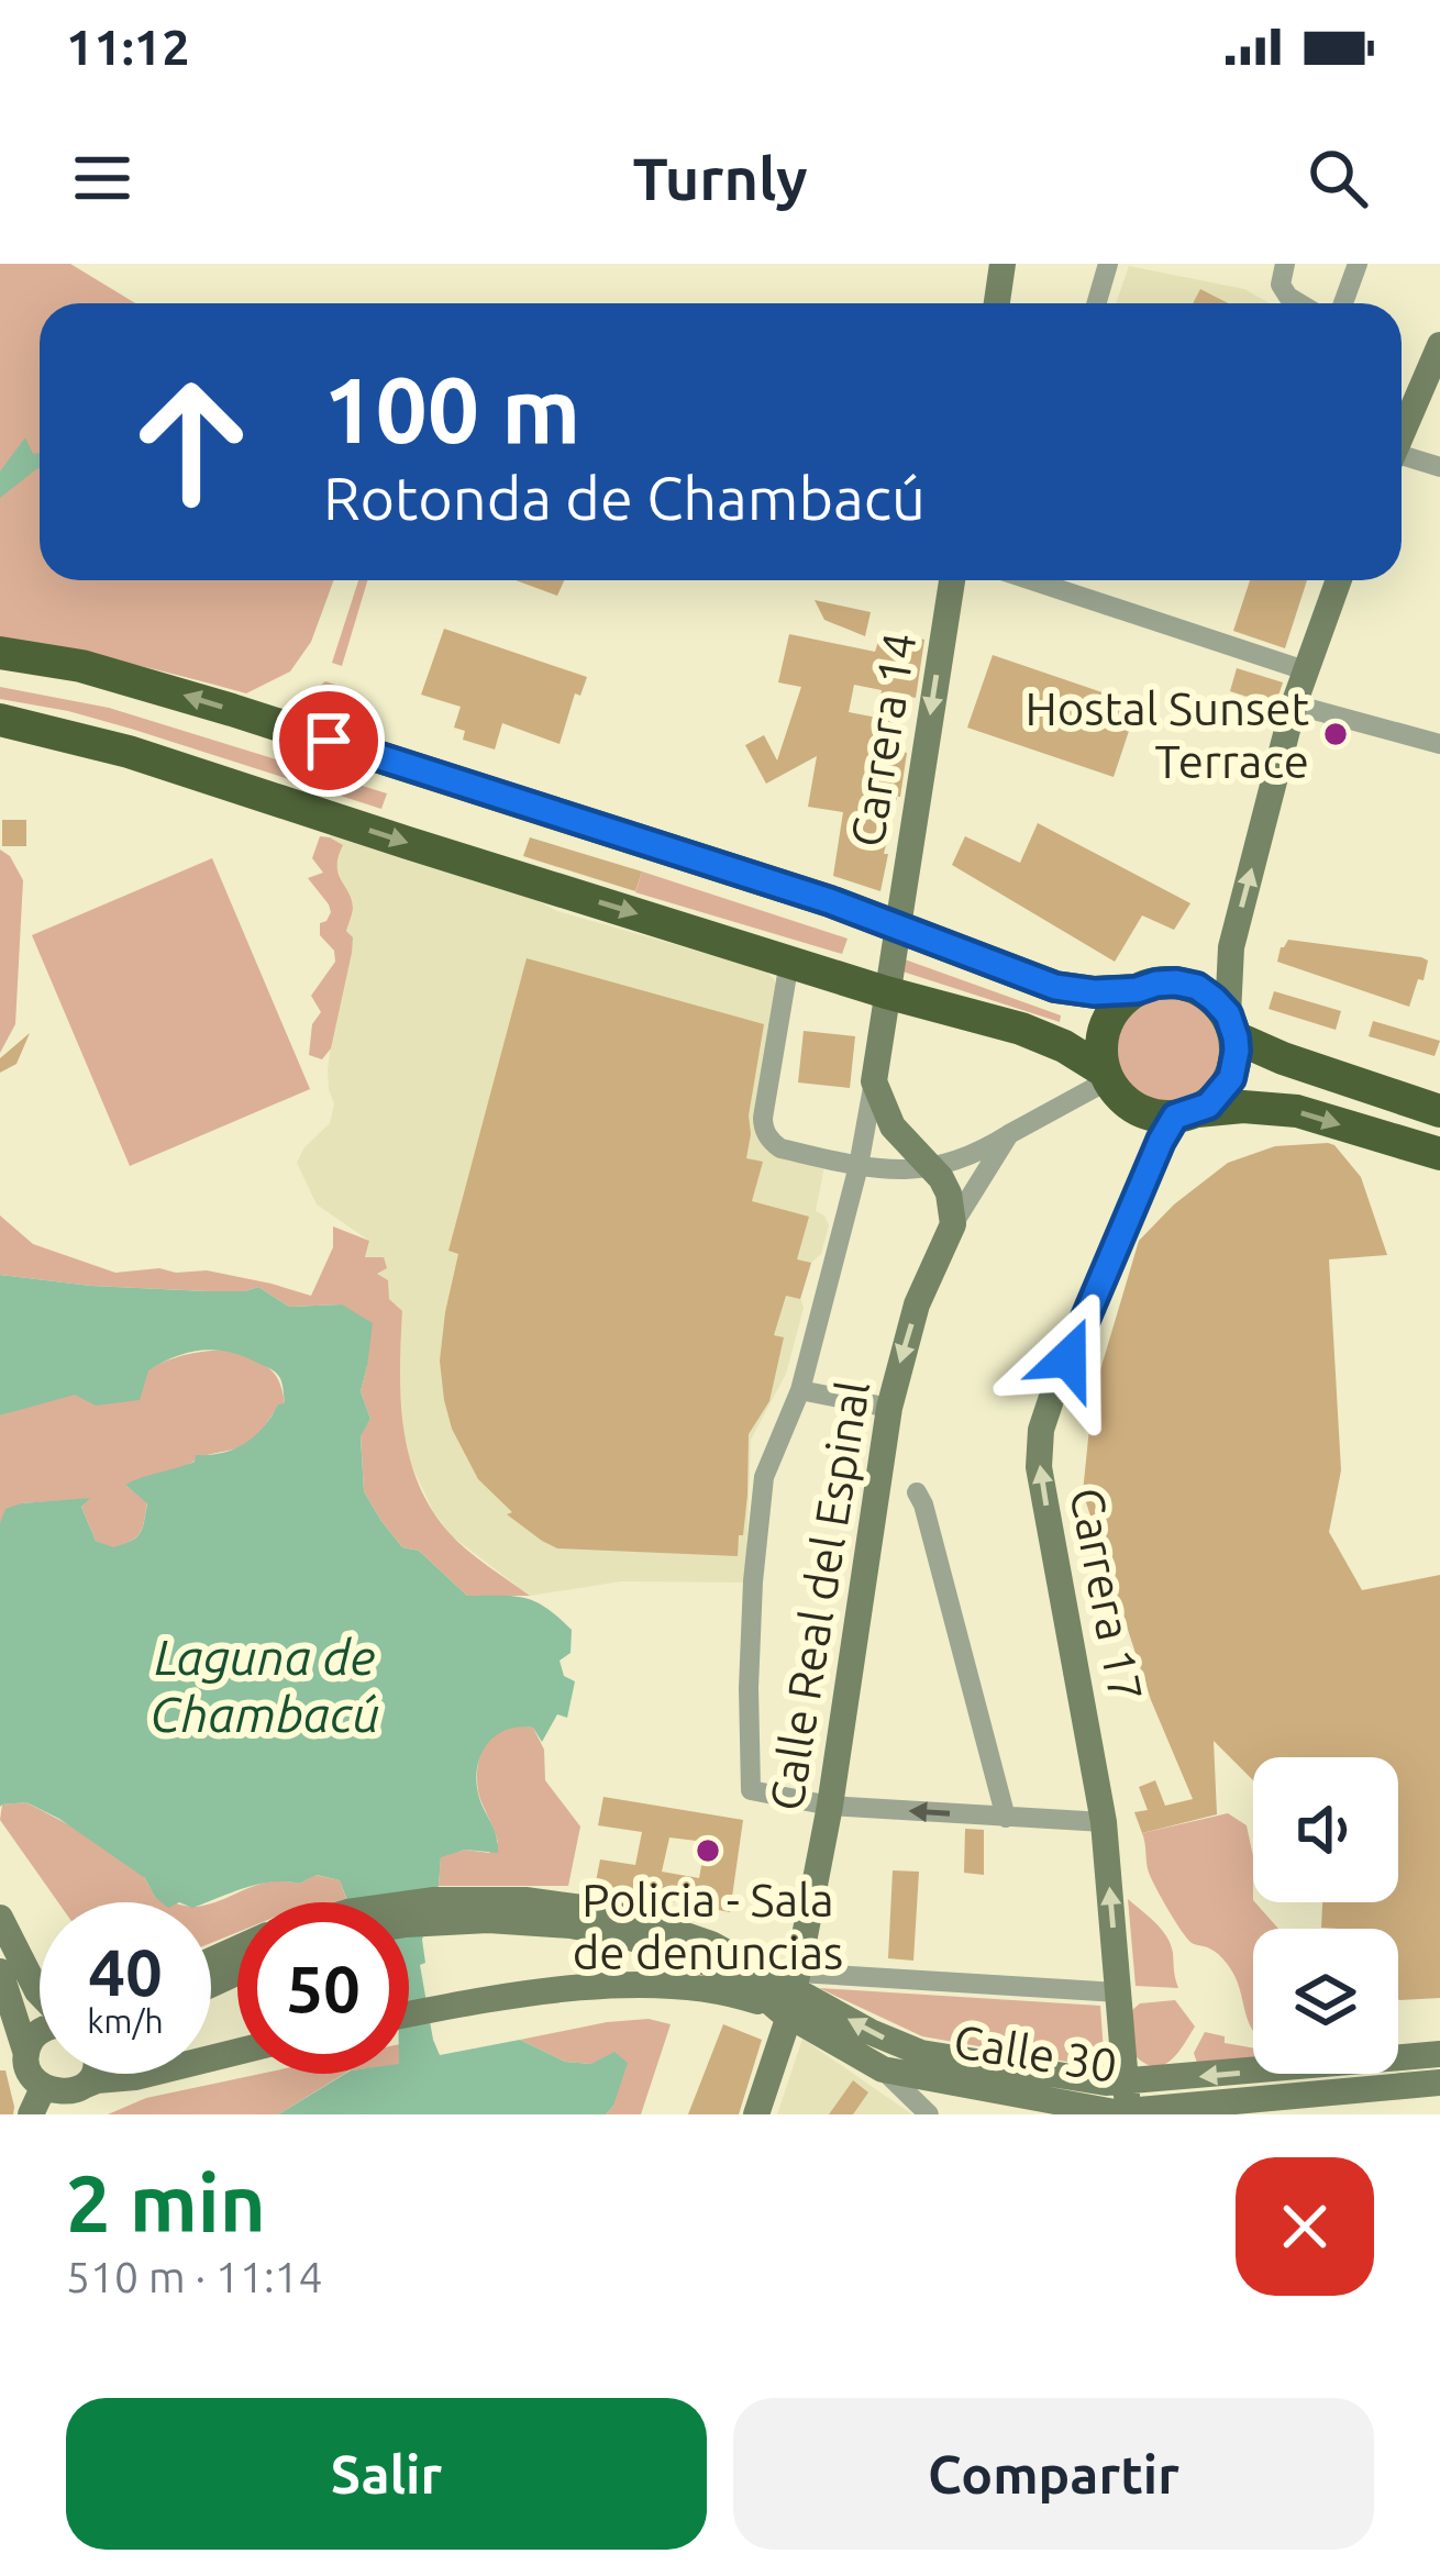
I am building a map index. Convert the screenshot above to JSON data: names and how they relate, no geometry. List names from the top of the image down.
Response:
{
  "streets": {
    "main road": [
      "Carrera 14",
      "Carrera 17",
      "Calle Real del Espinal",
      "Calle 30"
    ]
  },
  "crossings": [
    ["Carrera 14", "Calle Real del Espinal"],
    ["Carrera 17", "Calle Real del Espinal"],
    ["Carrera 17", "Calle 30"],
    ["Calle Real del Espinal", "Calle 30"]
  ],
  "one_way": ["Carrera 14", "Carrera 17"],
  "water": ["Laguna de Chambacú"],
  "places": ["Hostal Sunset Terrace", "Policia - Sala de denuncias"],
  "page": {
    "status": "11:12",
    "header": "Turnly",
    "turn": ["100 m", "Rotonda de Chambacú"],
    "speed": "40 km/h",
    "limit": "50",
    "heading": ["2 min", "510 m · 11:14"],
    "buttons": ["Salir", "Compartir"]
  }
}
